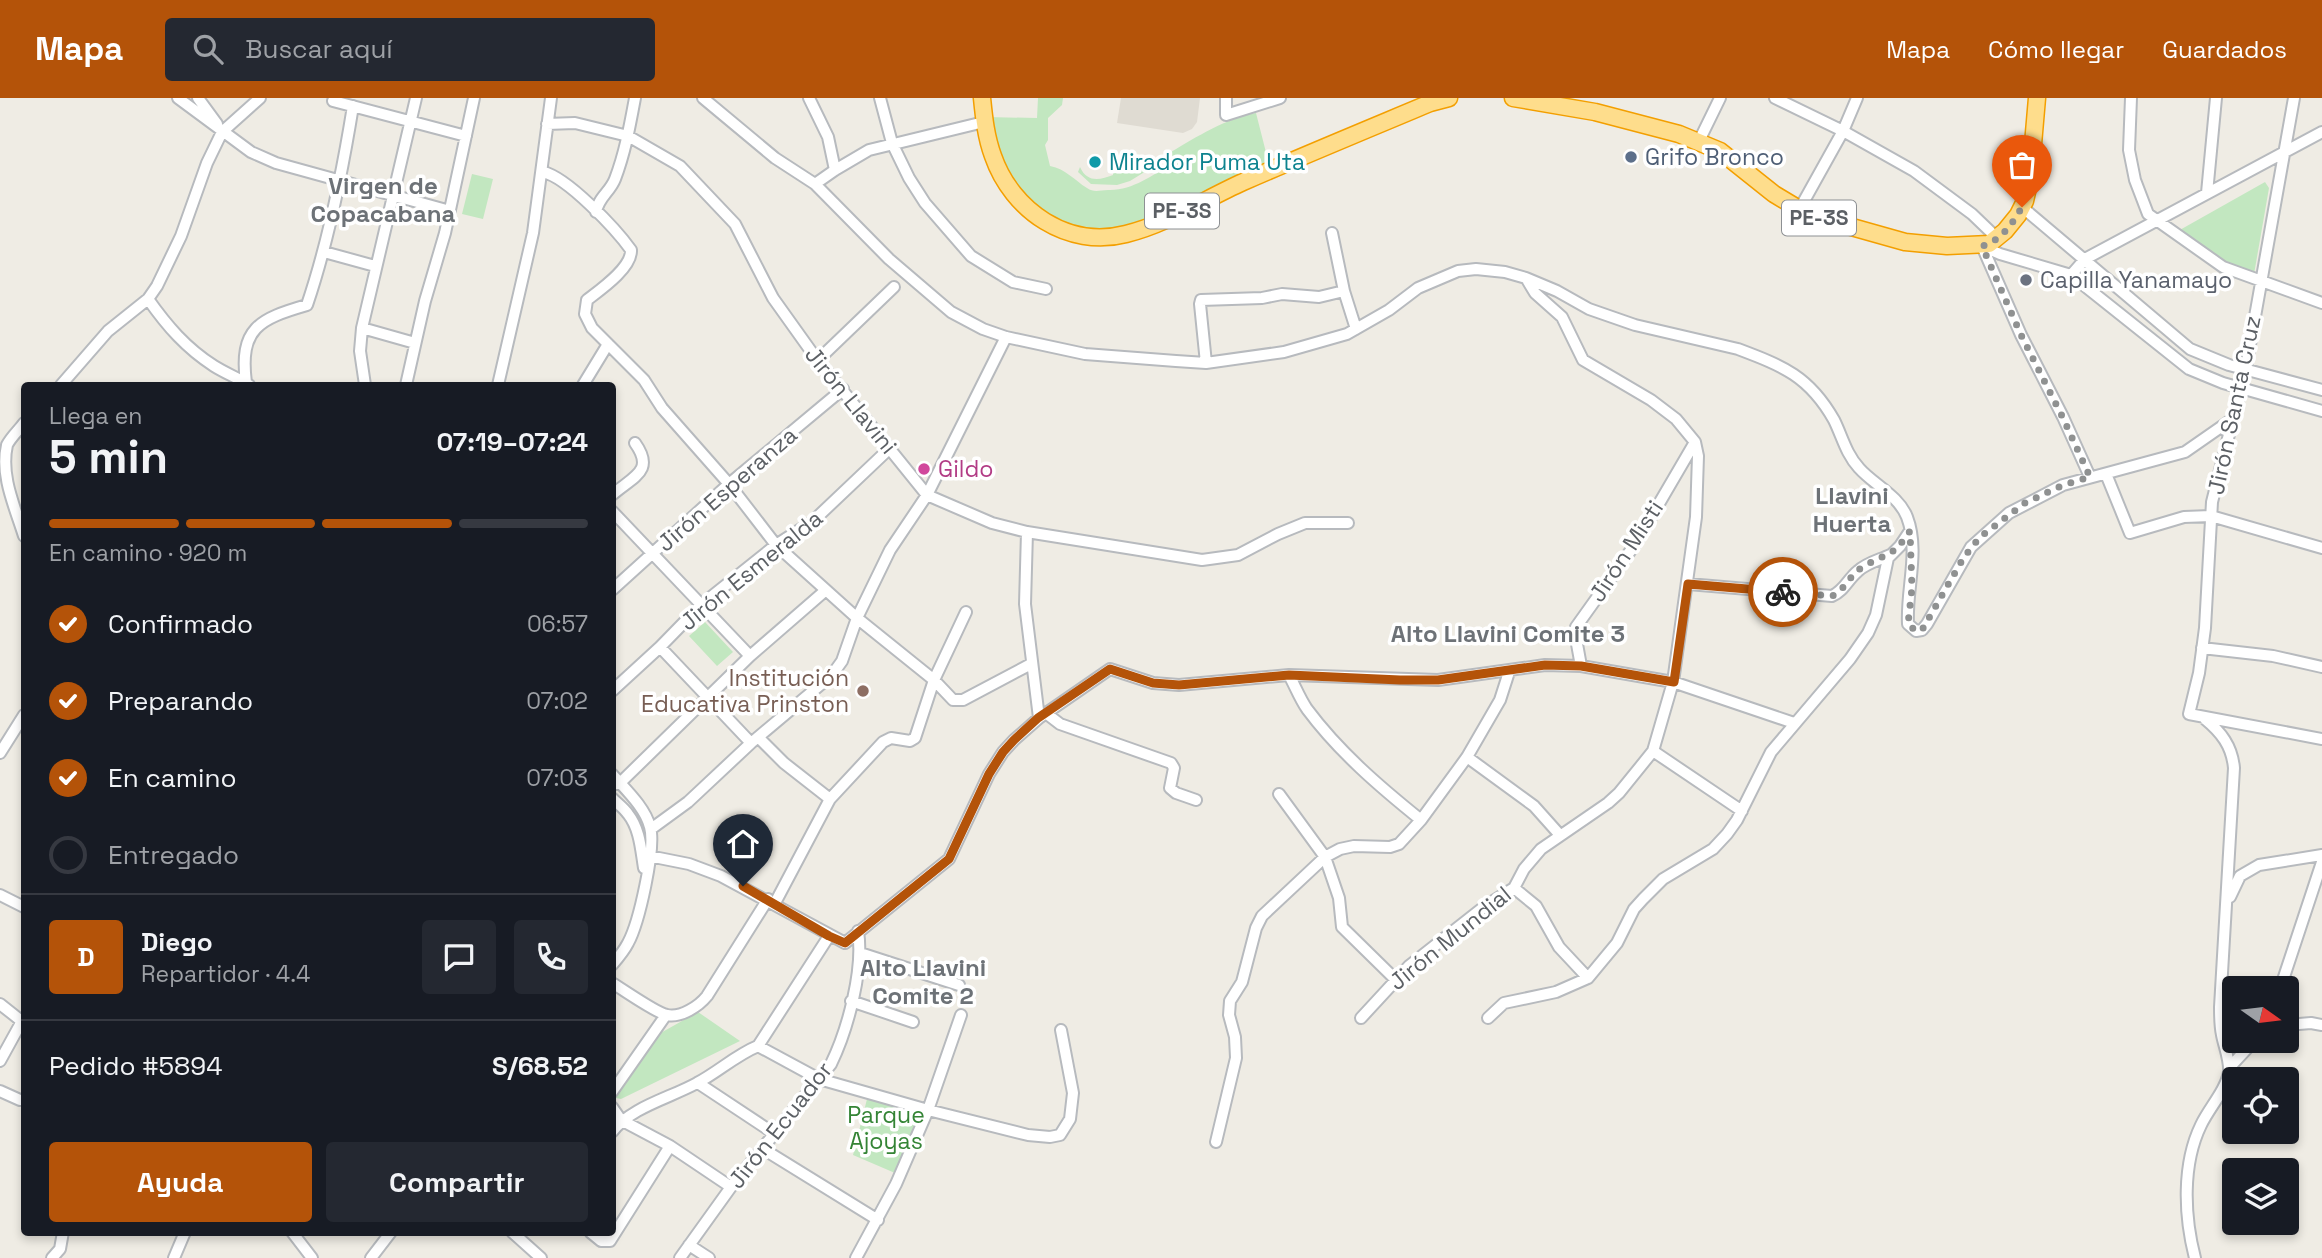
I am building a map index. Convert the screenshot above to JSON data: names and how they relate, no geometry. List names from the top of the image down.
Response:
{
  "streets": {
    "highway": ["PE-3S"],
    "street": [
      "Jirón Llavini",
      "Jirón Santa Cruz",
      "Jirón Esperanza",
      "Jirón Misti",
      "Jirón Esmeralda",
      "Jirón Mundial",
      "Jirón Ecuador"
    ]
  },
  "crossings": [
    ["Jirón Llavini", "Jirón Esperanza"],
    ["Jirón Llavini", "Jirón Esmeralda"],
    ["Jirón Misti", "Jirón Mundial"]
  ],
  "districts": [
    "Virgen de Copacabana",
    "Llavini Huerta",
    "Alto Llavini Comite 3",
    "Alto Llavini Comite 2"
  ],
  "parks": ["Parque Ajoyas"],
  "places": [
    "Grifo Bronco",
    "Mirador Puma Uta",
    "Capilla Yanamayo",
    "Gildo",
    "Institución Educativa Prinston"
  ],
  "north": "right",
  "page": {
    "header": "Mapa",
    "search": "Buscar aquí",
    "nav": ["Mapa", "Cómo llegar", "Guardados"],
    "heading": ["5 min", "Llega en", "07:19–07:24"],
    "panel": [
      "Diego",
      "Repartidor · 4.4",
      "Pedido #5894",
      "S/68.52"
    ],
    "bar": "En camino · 920 m",
    "list": [
      ["Confirmado", "06:57"],
      ["Preparando", "07:02"],
      ["En camino", "07:03"],
      "Entregado"
    ],
    "round": "D",
    "buttons": ["Ayuda", "Compartir"]
  }
}
